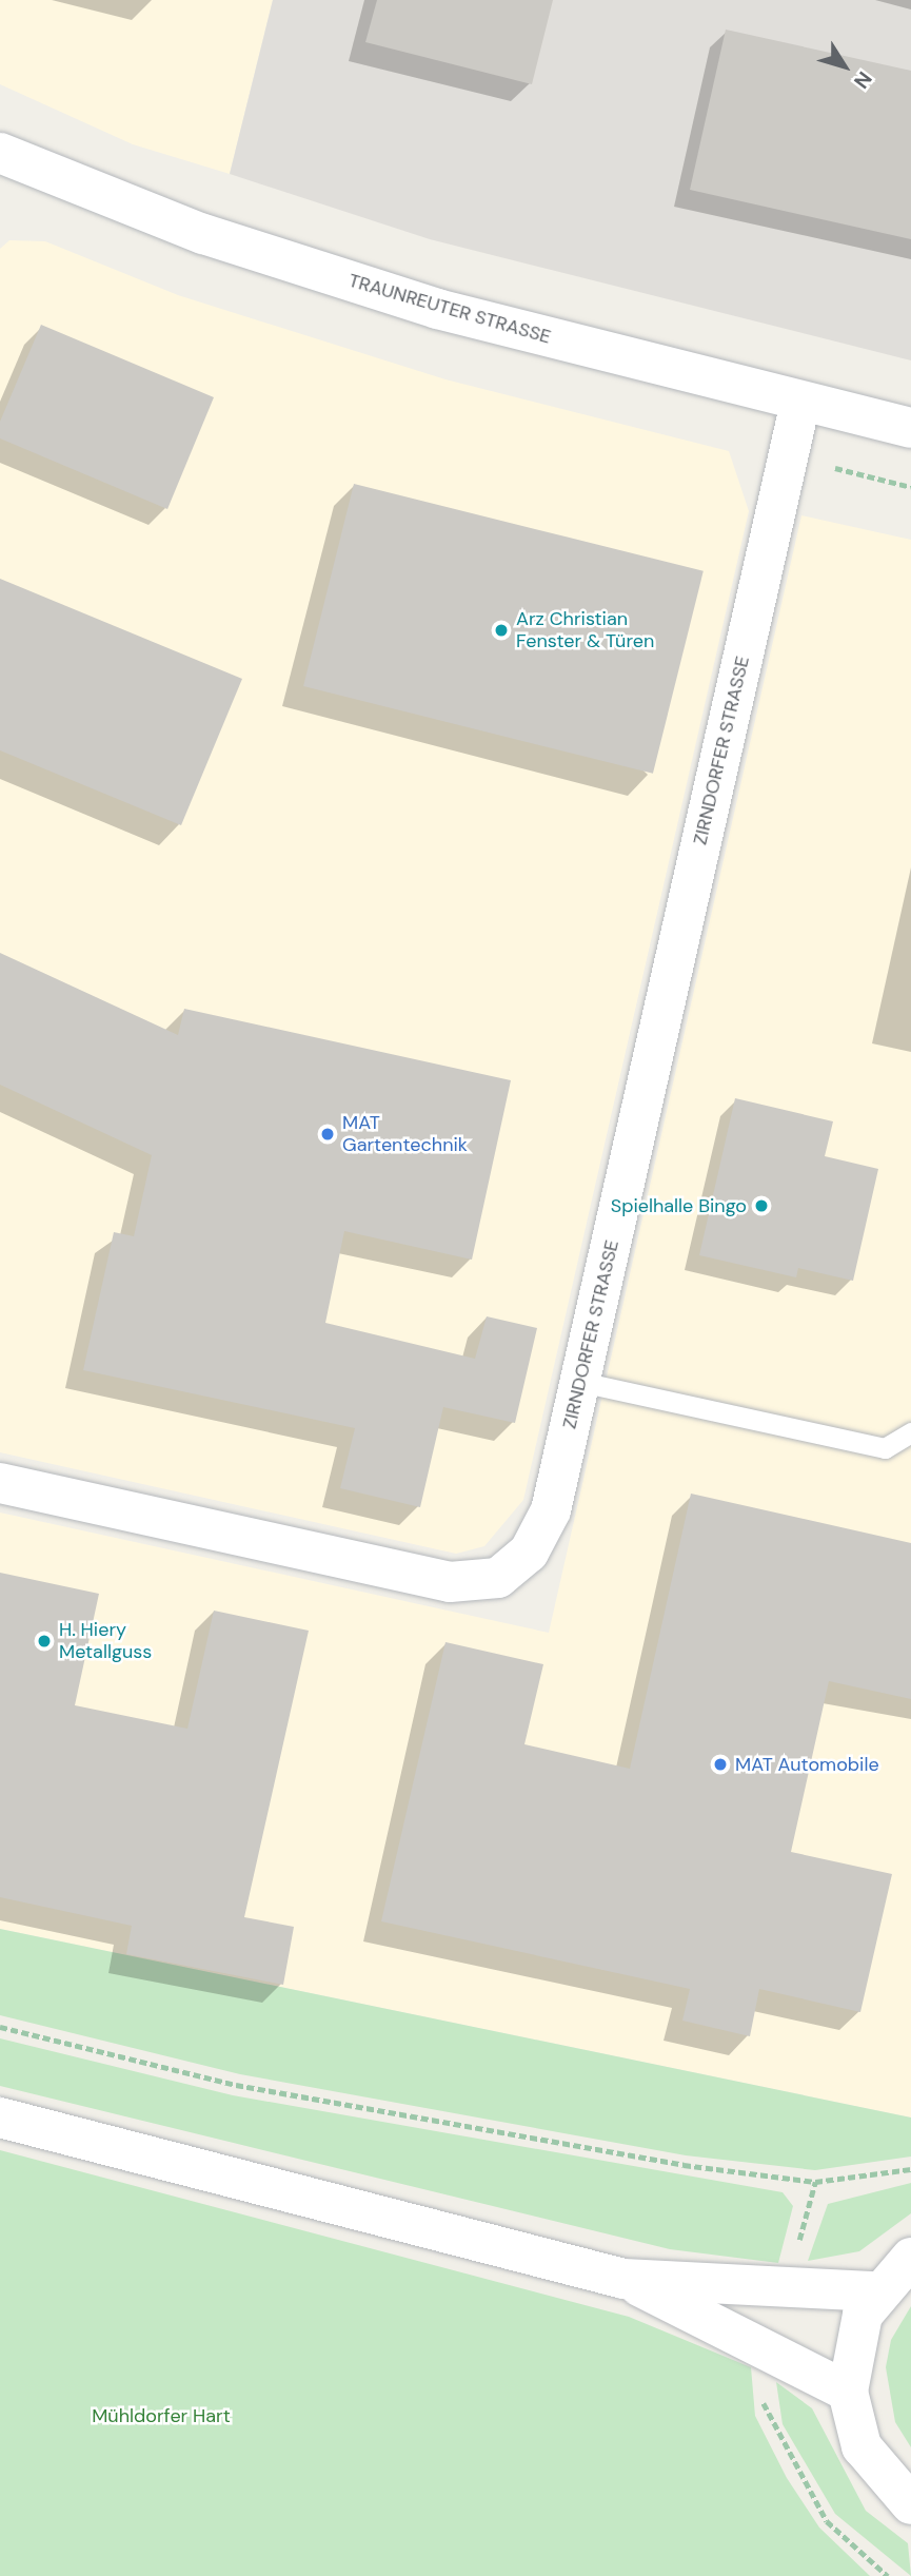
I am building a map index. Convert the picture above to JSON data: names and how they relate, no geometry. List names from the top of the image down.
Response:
{
  "streets": {
    "street": ["TRAUNREUTER STRASSE", "ZIRNDORFER STRASSE"]
  },
  "crossings": [
    ["TRAUNREUTER STRASSE", "ZIRNDORFER STRASSE"]
  ],
  "parks": ["Mühldorfer Hart"],
  "places": [
    "Arz Christian Fenster & Türen",
    "MAT Gartentechnik",
    "Spielhalle Bingo",
    "H. Hiery Metallguss",
    "MAT Automobile"
  ],
  "north": "bottom right"
}
